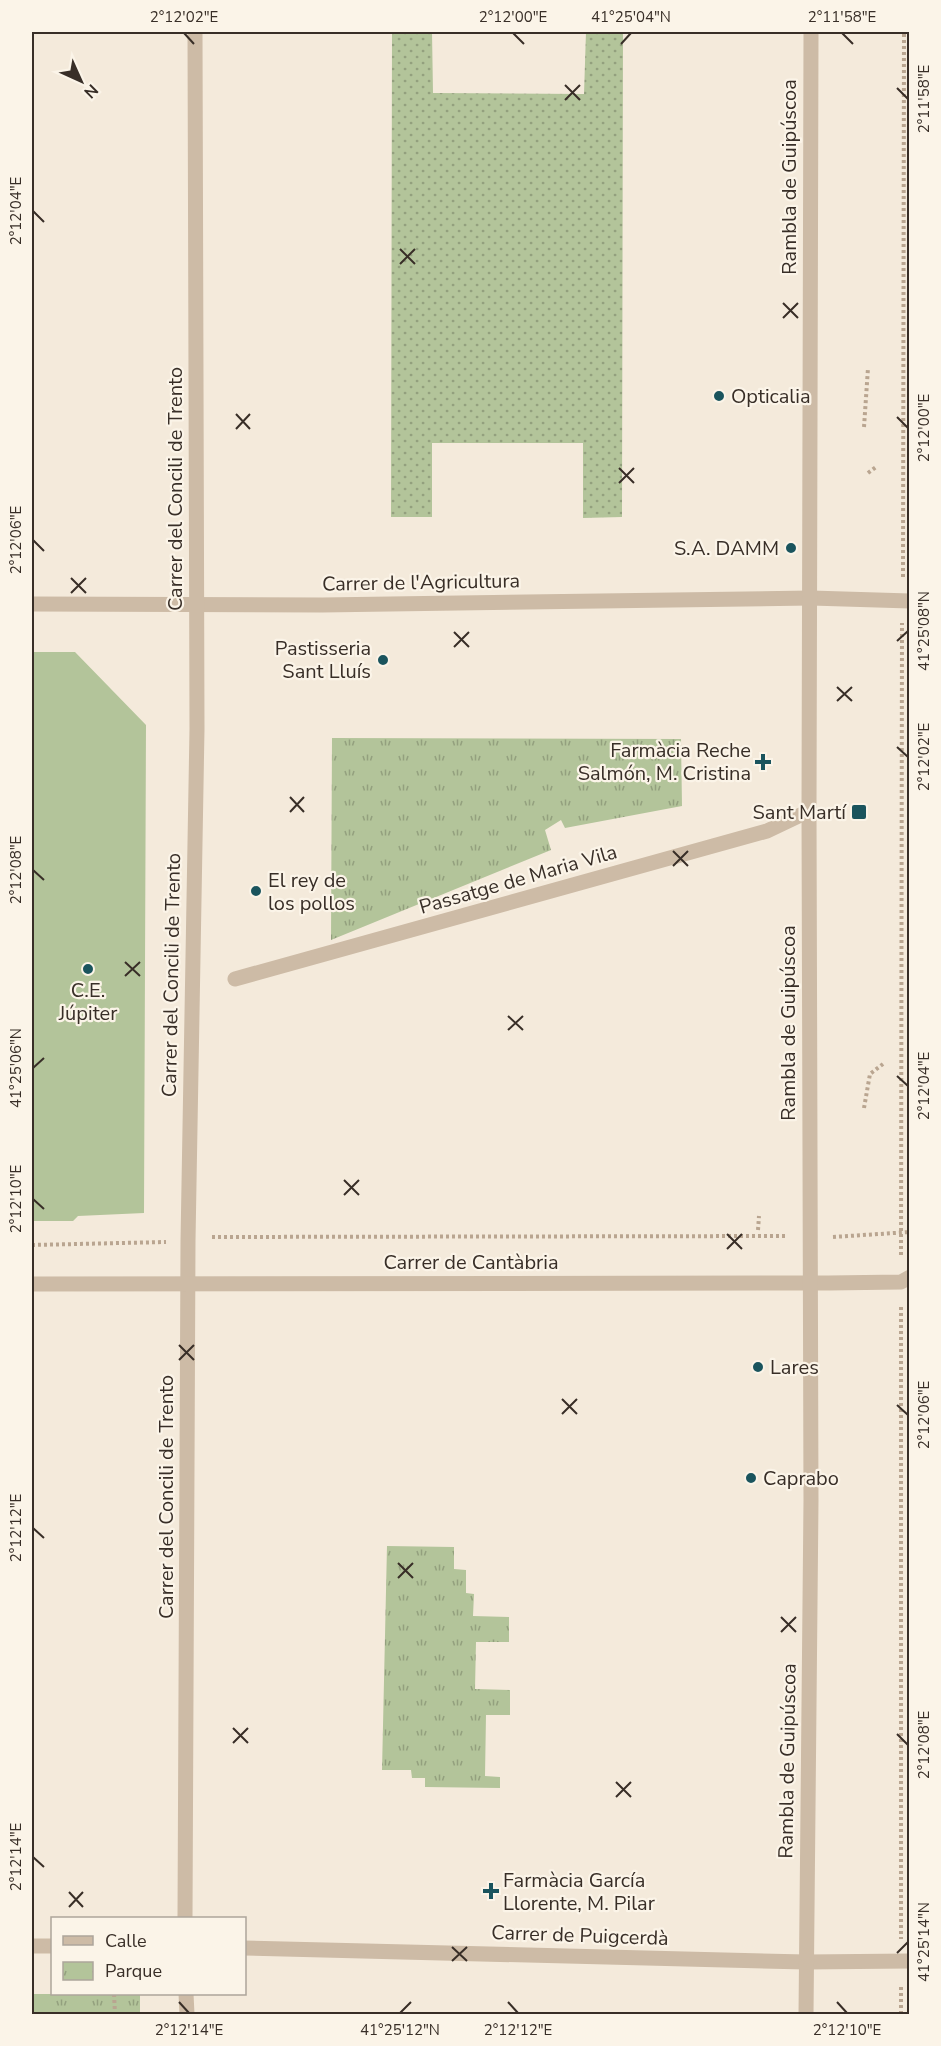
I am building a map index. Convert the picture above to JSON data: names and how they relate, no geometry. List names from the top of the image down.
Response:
{
  "streets": {
    "street": [
      "Rambla de Guipúscoa",
      "Carrer del Concili de Trento",
      "Carrer de l'Agricultura",
      "Passatge de Maria Vila",
      "Carrer de Cantàbria",
      "Carrer de Puigcerdà"
    ]
  },
  "crossings": [
    ["Rambla de Guipúscoa", "Carrer de l'Agricultura"],
    ["Rambla de Guipúscoa", "Passatge de Maria Vila"],
    ["Rambla de Guipúscoa", "Carrer de Cantàbria"],
    ["Rambla de Guipúscoa", "Carrer de Puigcerdà"],
    ["Carrer del Concili de Trento", "Carrer de l'Agricultura"],
    ["Carrer del Concili de Trento", "Carrer de Cantàbria"]
  ],
  "places": {
    "other": [
      "Opticalia",
      "S.A. DAMM",
      "Pastisseria Sant Lluís",
      "El rey de los pollos",
      "C.E. Júpiter",
      "Lares",
      "Caprabo"
    ],
    "health": ["Farmàcia Reche Salmón, M. Cristina", "Farmàcia García Llorente, M. Pilar"],
    "transit": ["Sant Martí"]
  },
  "legend": ["Calle", "Parque"],
  "north": "bottom right",
  "coordinates": [
    "2°12'02\"E",
    "2°12'00\"E",
    "41°25'04\"N",
    "2°11'58\"E",
    "2°12'04\"E",
    "2°12'06\"E",
    "41°25'08\"N",
    "2°12'08\"E",
    "41°25'06\"N",
    "2°12'10\"E",
    "2°12'12\"E",
    "2°12'14\"E",
    "41°25'14\"N",
    "41°25'12\"N"
  ]
}
